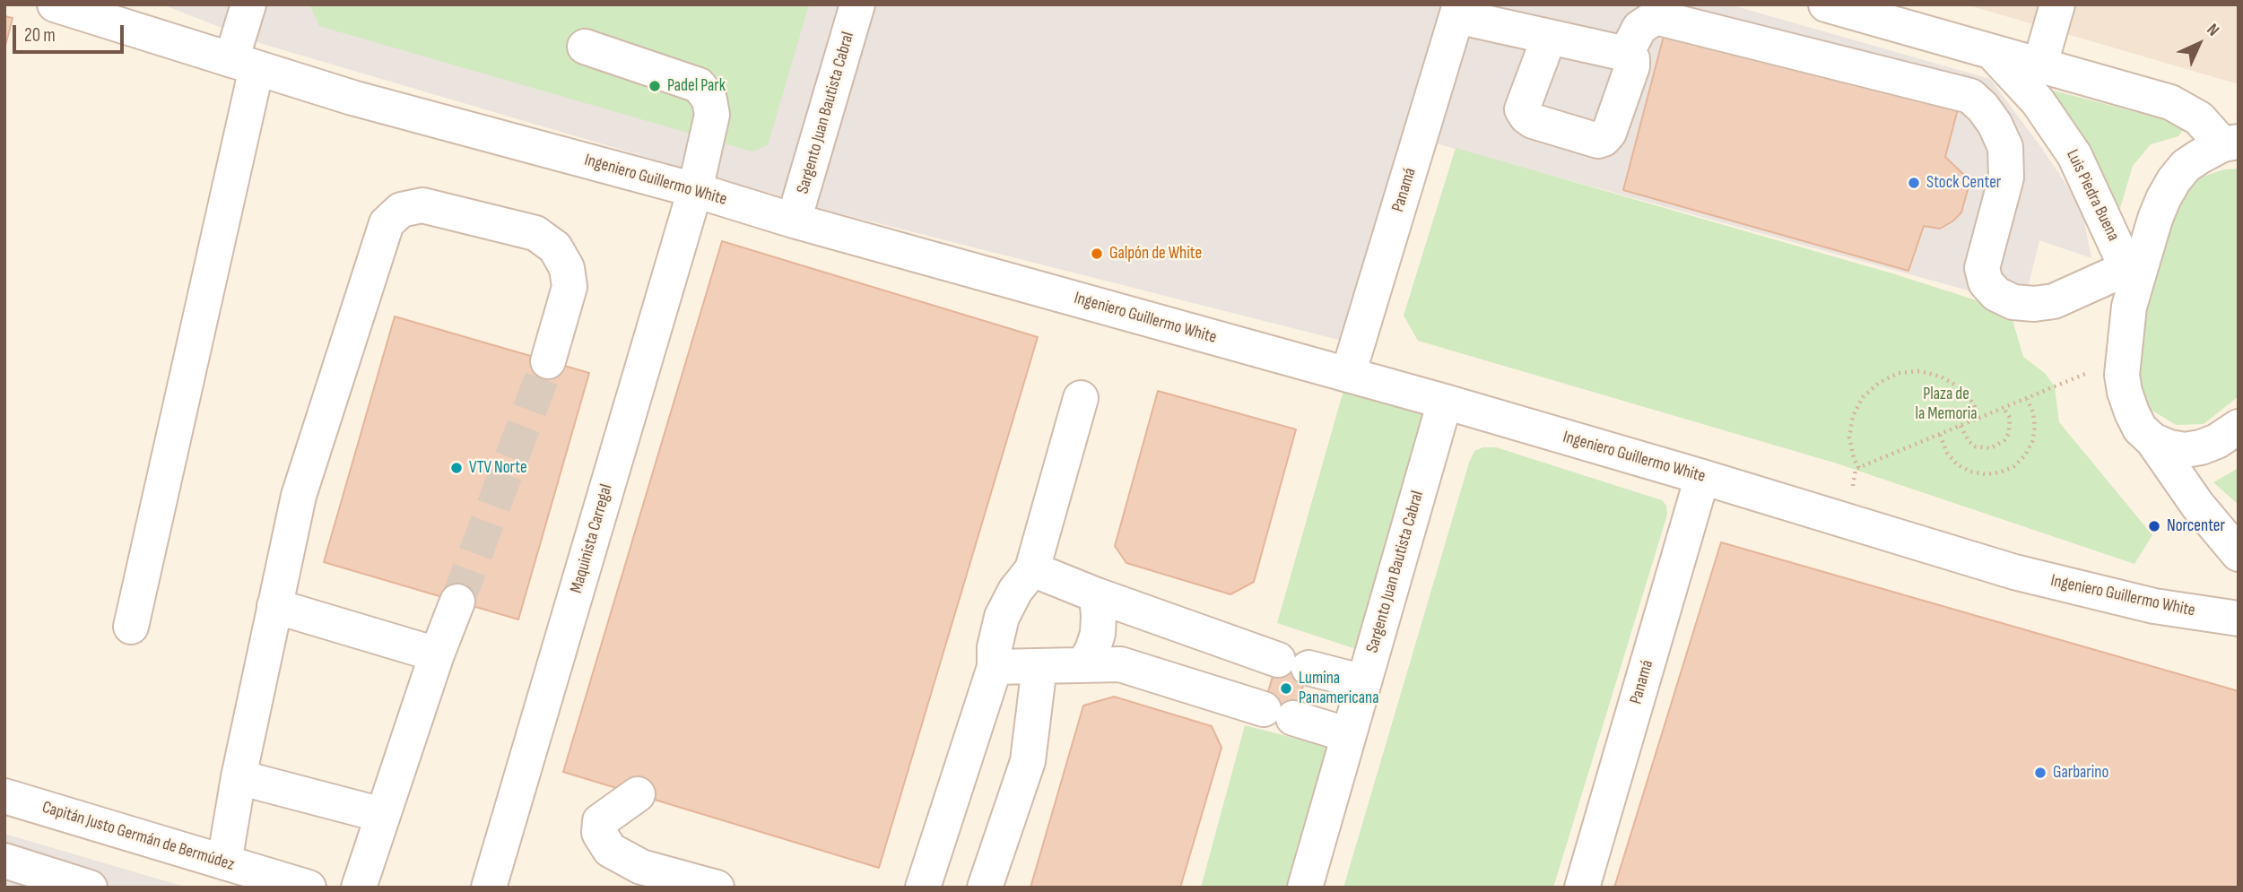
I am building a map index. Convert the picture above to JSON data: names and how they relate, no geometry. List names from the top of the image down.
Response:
{
  "streets": {
    "street": [
      "Sargento Juan Bautista Cabral",
      "Ingeniero Guillermo White",
      "Panamá",
      "Luis Piedra Buena",
      "Maquinista Carregal",
      "Capitán Justo Germán de Bermúdez"
    ]
  },
  "crossings": [
    ["Sargento Juan Bautista Cabral", "Ingeniero Guillermo White"],
    ["Ingeniero Guillermo White", "Panamá"],
    ["Ingeniero Guillermo White", "Maquinista Carregal"]
  ],
  "parks": ["Plaza de la Memoria"],
  "places": [
    "Padel Park",
    "Stock Center",
    "Galpón de White",
    "VTV Norte",
    "Norcenter",
    "Lumina Panamericana",
    "Garbarino"
  ],
  "scale_bar": "20 m",
  "north": "top right"
}
